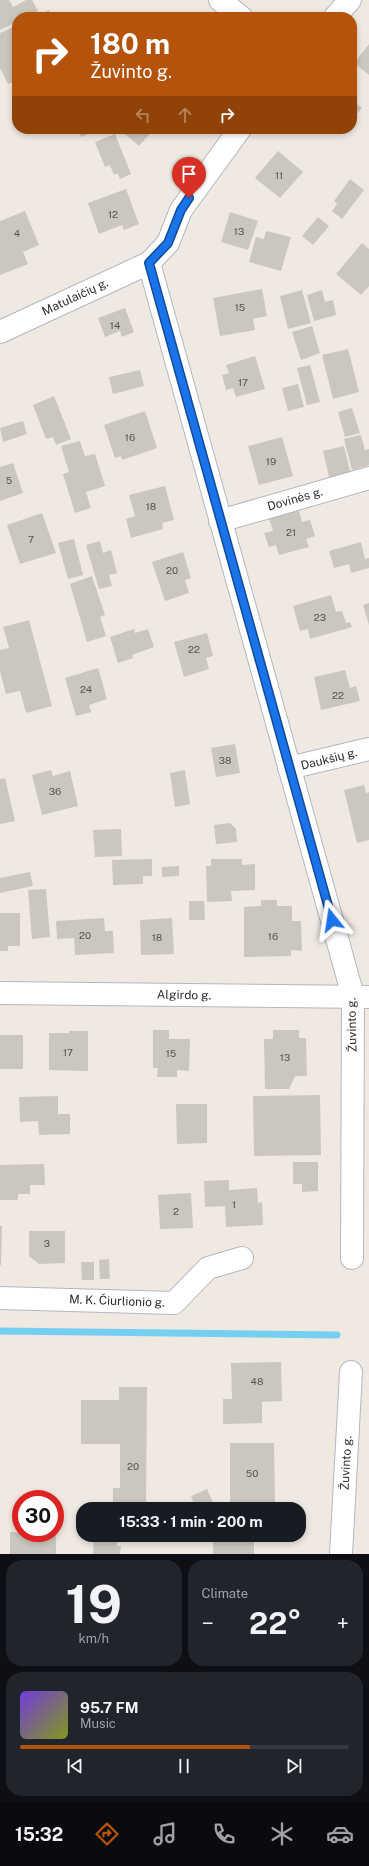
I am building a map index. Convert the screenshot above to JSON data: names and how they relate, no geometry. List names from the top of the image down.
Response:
{
  "streets": {
    "street": [
      "Matulaičių g.",
      "Dovinės g.",
      "Daukšių g.",
      "Algirdo g.",
      "Žuvinto g.",
      "M. K. Čiurlionio g."
    ]
  },
  "crossings": [
    ["Matulaičių g.", "Žuvinto g."],
    ["Dovinės g.", "Žuvinto g."],
    ["Daukšių g.", "Žuvinto g."],
    ["Algirdo g.", "Žuvinto g."]
  ],
  "house_numbers": [
    "11",
    "12",
    "13",
    "4",
    "15",
    "14",
    "17",
    "16",
    "19",
    "5",
    "18",
    "21",
    "7",
    "20",
    "23",
    "22",
    "24",
    "22",
    "38",
    "36",
    "20",
    "16",
    "18",
    "17",
    "15",
    "13",
    "1",
    "2",
    "3",
    "48",
    "20",
    "50"
  ],
  "page": {
    "turn": ["180 m", "Žuvinto g."],
    "limit": "30",
    "trip": "15:33 · 1 min · 200 m",
    "tile": [
      ["19", "km/h"],
      "Climate"
    ],
    "heat": ["−", "22°", "+"],
    "song": ["95.7 FM", "Music"],
    "tabs": "15:32"
  }
}
